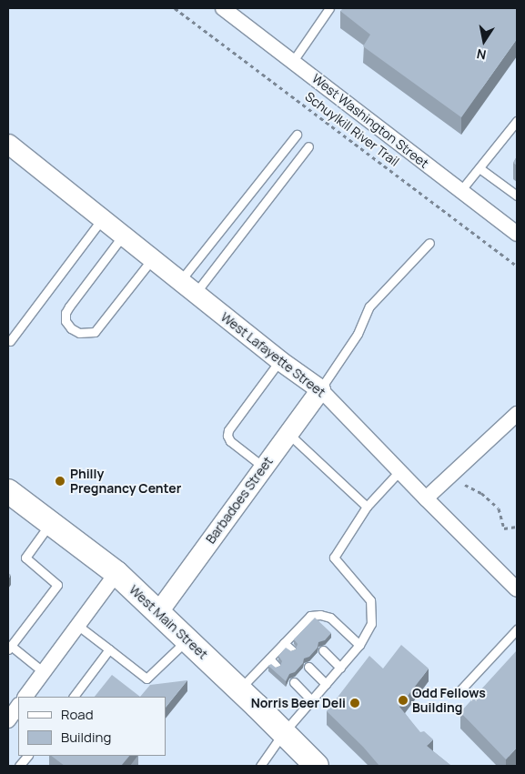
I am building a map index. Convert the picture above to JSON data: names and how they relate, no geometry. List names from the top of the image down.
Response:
{
  "streets": {
    "main road": ["West Main Street"],
    "street": ["West Washington Street", "West Lafayette Street", "Barbadoes Street"],
    "path": ["Schuylkill River Trail"]
  },
  "crossings": [
    ["West Lafayette Street", "Barbadoes Street"],
    ["Barbadoes Street", "West Main Street"]
  ],
  "places": ["Philly Pregnancy Center", "Odd Fellows Building", "Norris Beer Deli"],
  "legend": ["Road", "Building"],
  "north": "bottom"
}
